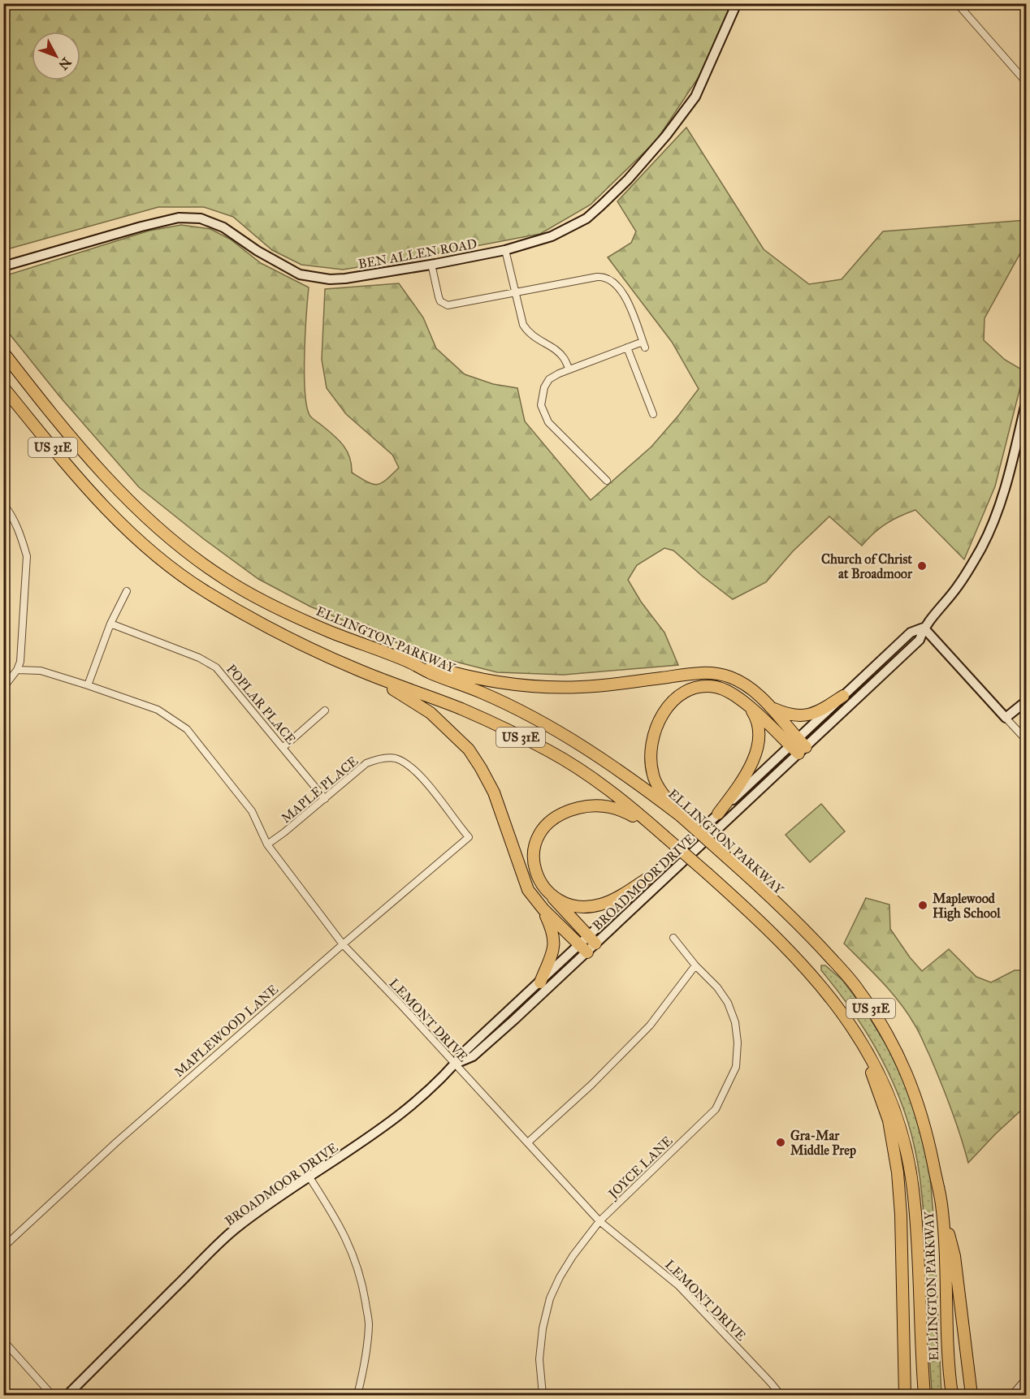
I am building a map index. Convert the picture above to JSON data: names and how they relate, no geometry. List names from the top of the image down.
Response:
{
  "streets": {
    "highway": ["US 31E", "ELLINGTON PARKWAY"],
    "main road": ["BEN ALLEN ROAD", "BROADMOOR DRIVE"],
    "street": [
      "POPLAR PLACE",
      "MAPLE PLACE",
      "LEMONT DRIVE",
      "MAPLEWOOD LANE",
      "JOYCE LANE"
    ]
  },
  "crossings": [
    ["POPLAR PLACE", "MAPLE PLACE"],
    ["MAPLE PLACE", "LEMONT DRIVE"],
    ["MAPLE PLACE", "MAPLEWOOD LANE"],
    ["BROADMOOR DRIVE", "LEMONT DRIVE"],
    ["LEMONT DRIVE", "MAPLEWOOD LANE"],
    ["LEMONT DRIVE", "JOYCE LANE"]
  ],
  "places": ["Church of Christ at Broadmoor", "Maplewood High School", "Gra-Mar Middle Prep"],
  "north": "bottom right"
}
